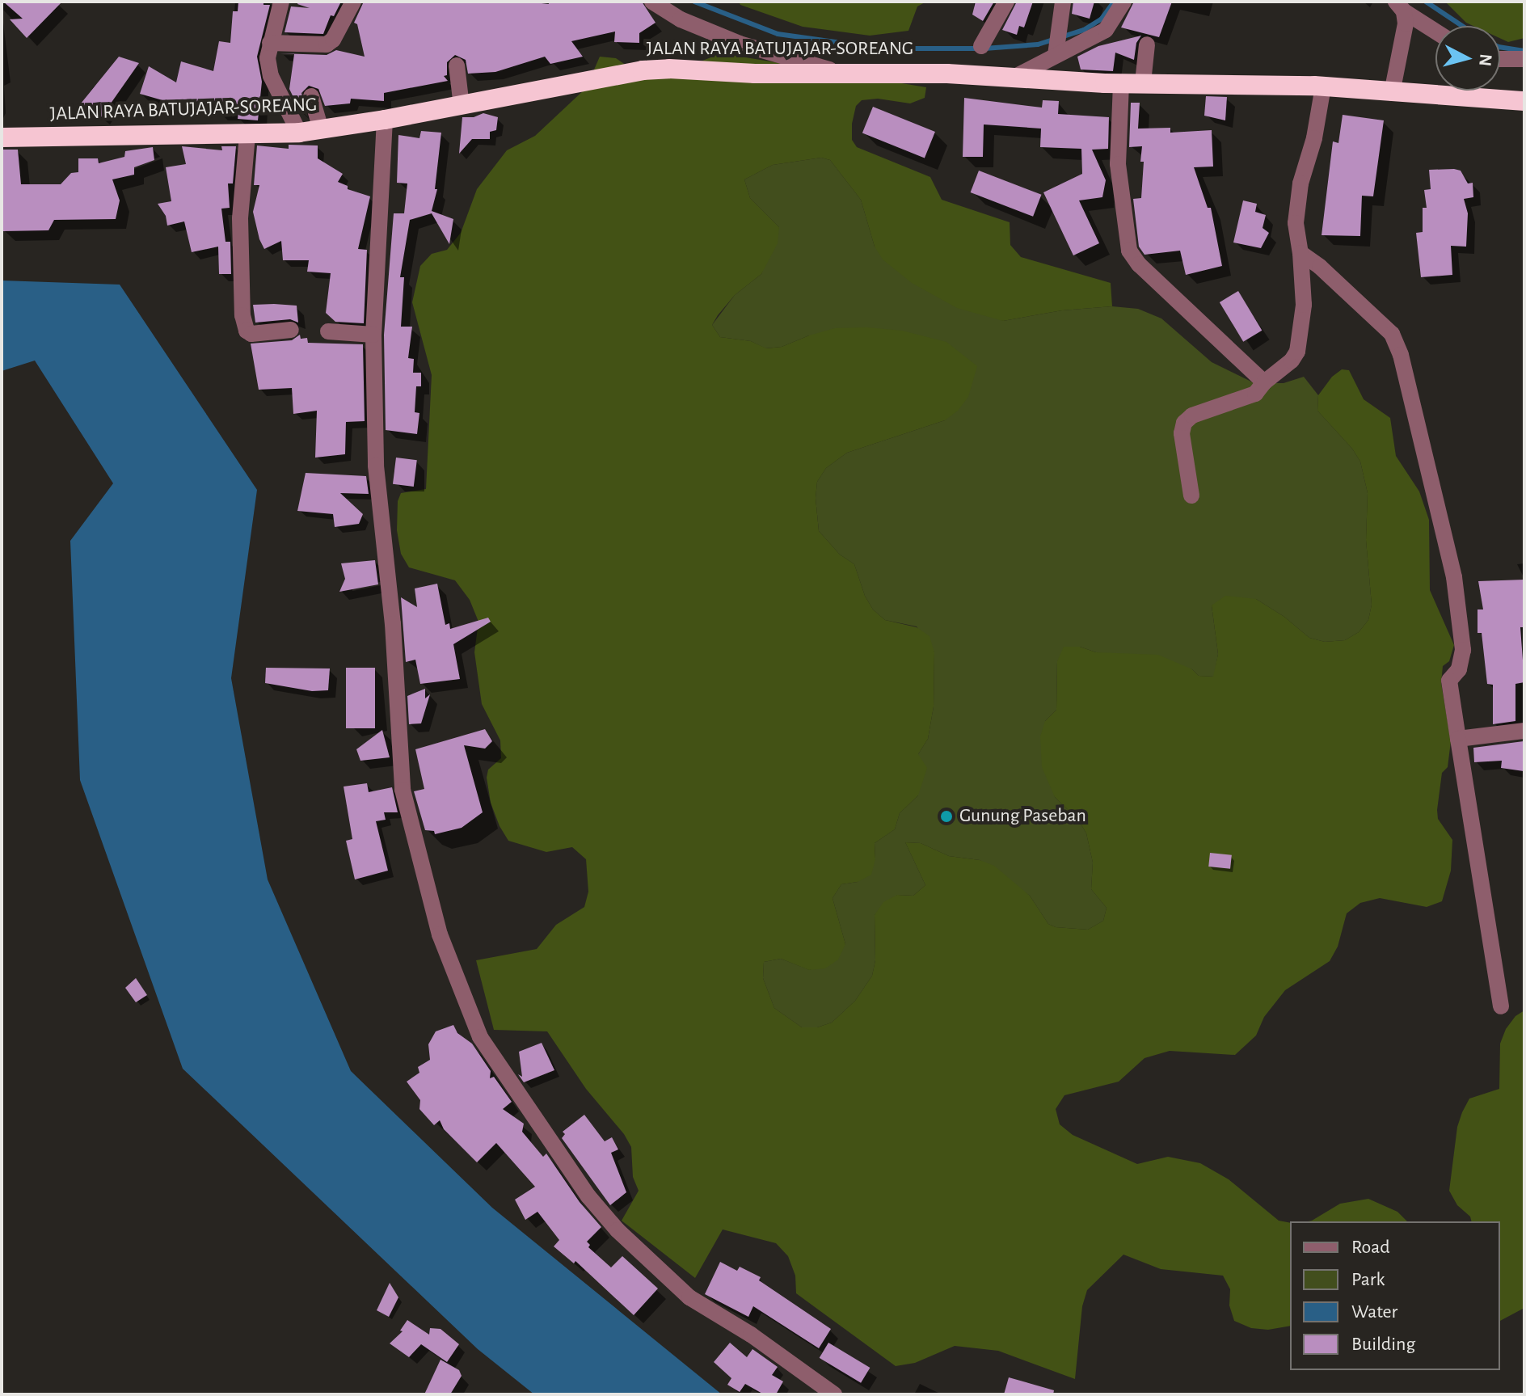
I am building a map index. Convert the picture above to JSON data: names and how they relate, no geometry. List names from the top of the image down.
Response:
{
  "streets": {
    "highway": ["JALAN RAYA BATUJAJAR-SOREANG"]
  },
  "places": ["Gunung Paseban"],
  "legend": [
    "Road",
    "Park",
    "Water",
    "Building"
  ],
  "north": "right"
}
